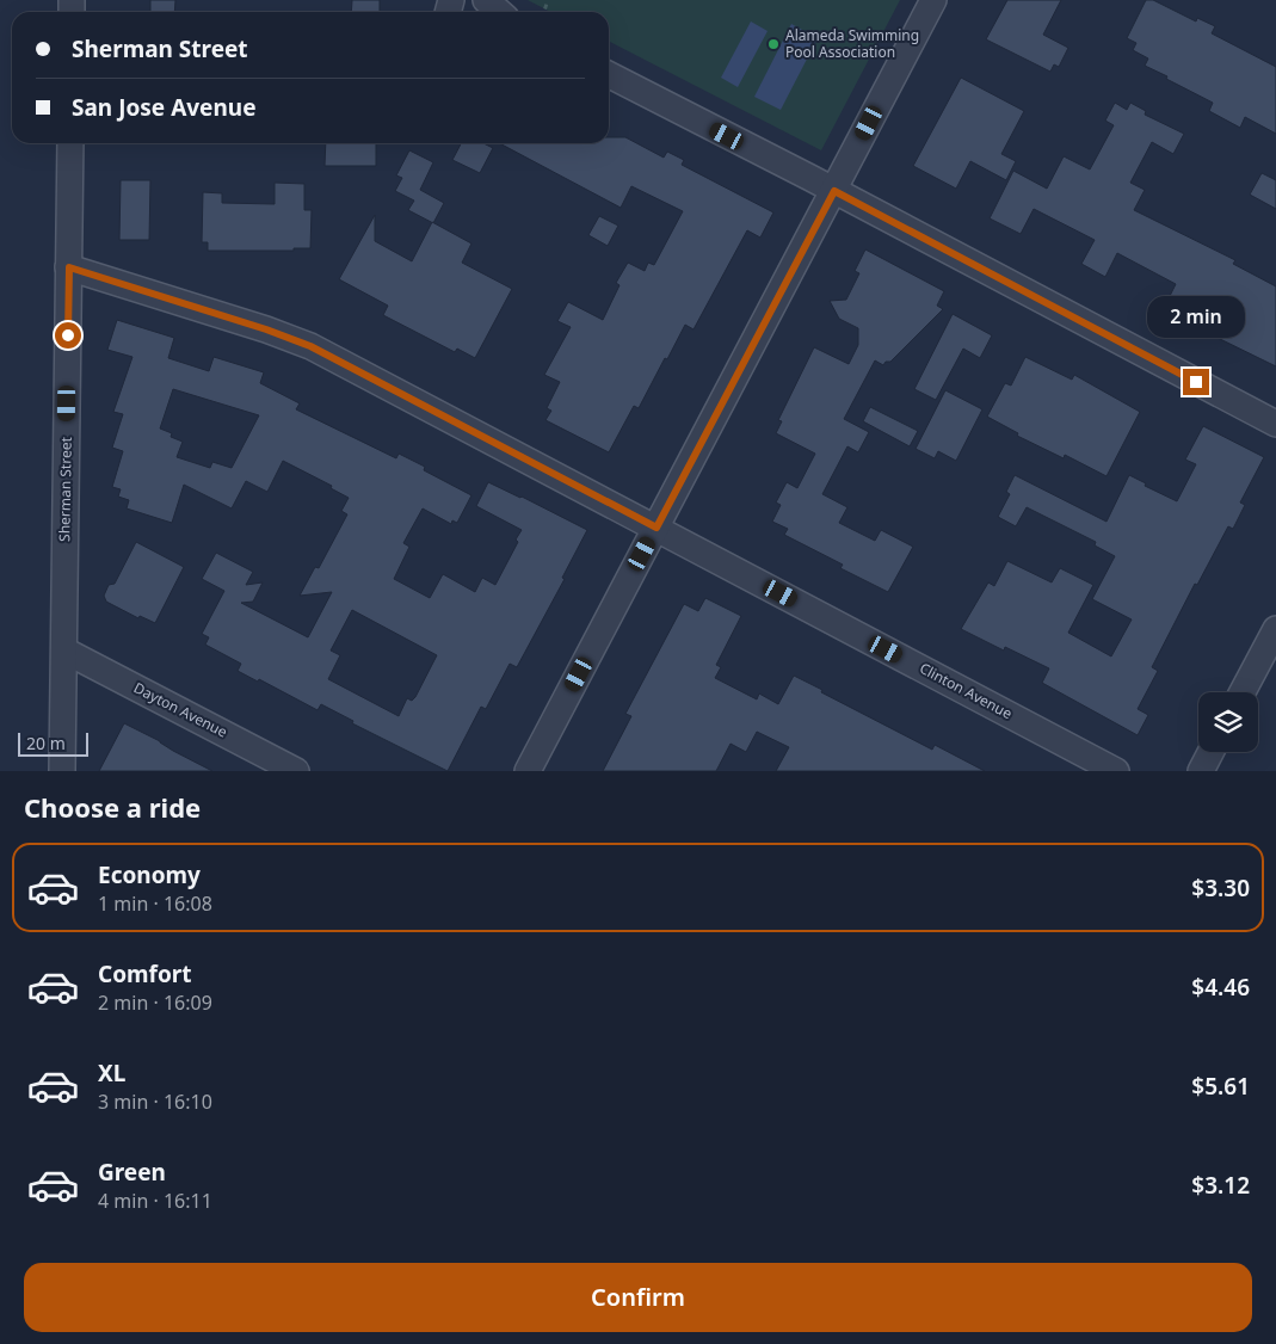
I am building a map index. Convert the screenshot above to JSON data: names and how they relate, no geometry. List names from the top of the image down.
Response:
{
  "streets": {
    "street": ["Sherman Street", "Clinton Avenue", "Dayton Avenue"]
  },
  "crossings": [
    ["Sherman Street", "Clinton Avenue"],
    ["Sherman Street", "Dayton Avenue"]
  ],
  "places": ["Alameda Swimming Pool Association"],
  "scale_bar": "20 m",
  "page": {
    "banner": ["Sherman Street", "San Jose Avenue"],
    "bubble": "2 min",
    "scale": "20 m",
    "heading": "Choose a ride",
    "list": [
      {
        "name": "Economy",
        "note": "1 min · 16:08",
        "value": "$3.30"
      },
      {
        "name": "Comfort",
        "note": "2 min · 16:09",
        "value": "$4.46"
      },
      {
        "name": "XL",
        "note": "3 min · 16:10",
        "value": "$5.61"
      },
      {
        "name": "Green",
        "note": "4 min · 16:11",
        "value": "$3.12"
      }
    ],
    "buttons": "Confirm"
  }
}
